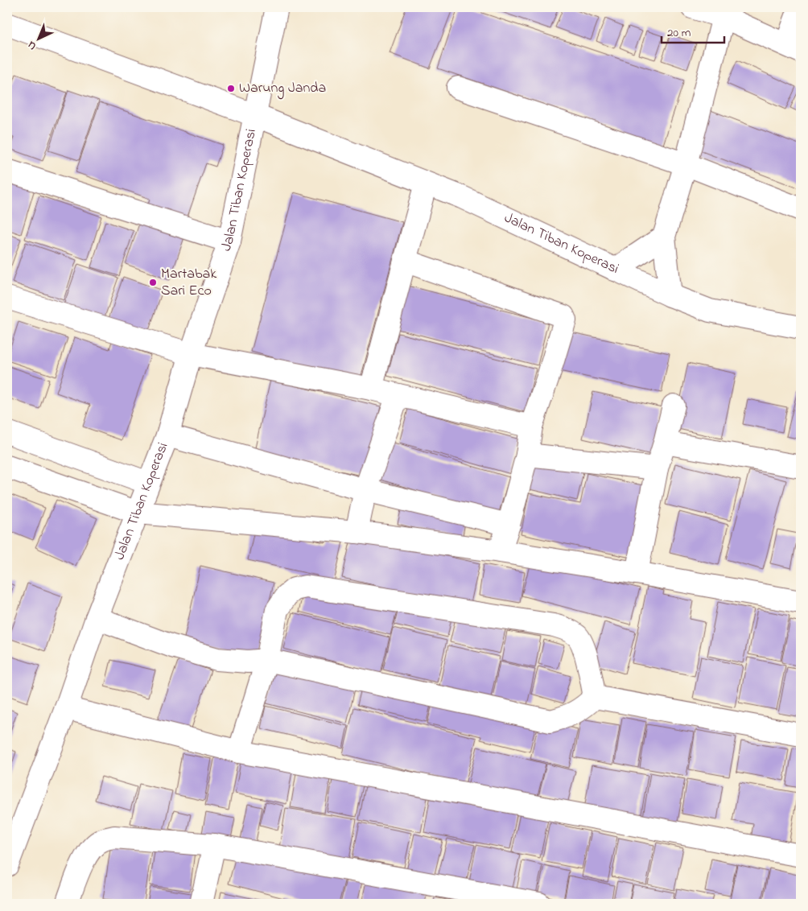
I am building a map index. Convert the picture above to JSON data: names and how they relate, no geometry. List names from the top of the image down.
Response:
{
  "streets": {
    "street": ["Jalan Tiban Koperasi"]
  },
  "places": ["Warung Janda", "Martabak Sari Eco"],
  "scale_bar": "20 m",
  "north": "bottom left"
}
